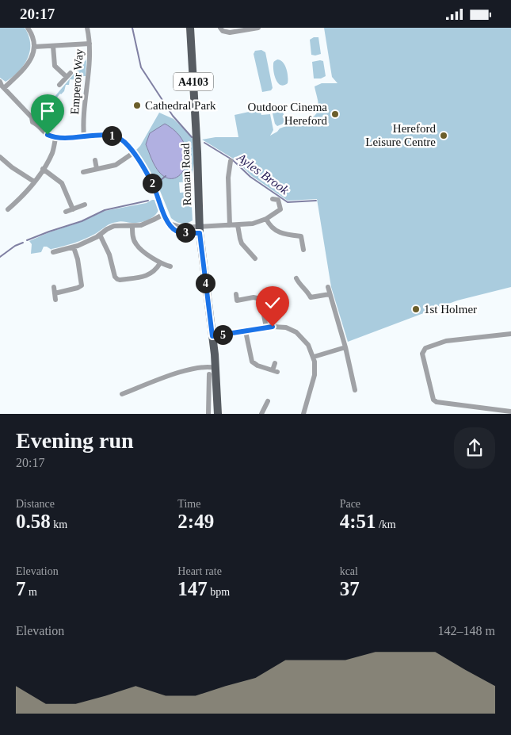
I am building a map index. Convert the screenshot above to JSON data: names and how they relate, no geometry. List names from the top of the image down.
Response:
{
  "streets": {
    "main road": ["A4103", "Roman Road"],
    "street": ["Emperor Way"]
  },
  "water": ["Ayles Brook"],
  "places": [
    "Cathedral Park",
    "Outdoor Cinema Hereford",
    "Hereford Leisure Centre",
    "1st Holmer"
  ],
  "page": {
    "status": "20:17",
    "pins": [
      "1",
      "2",
      "3",
      "4",
      "5"
    ],
    "heading": ["Evening run", "20:17"],
    "stats": [
      ["Distance", "0.58 km"],
      ["Time", "2:49"],
      ["Pace", "4:51 /km"],
      ["Elevation", "7 m"],
      ["Heart rate", "147 bpm"],
      ["kcal", "37"]
    ],
    "chart": ["Elevation", "142–148 m"]
  }
}
